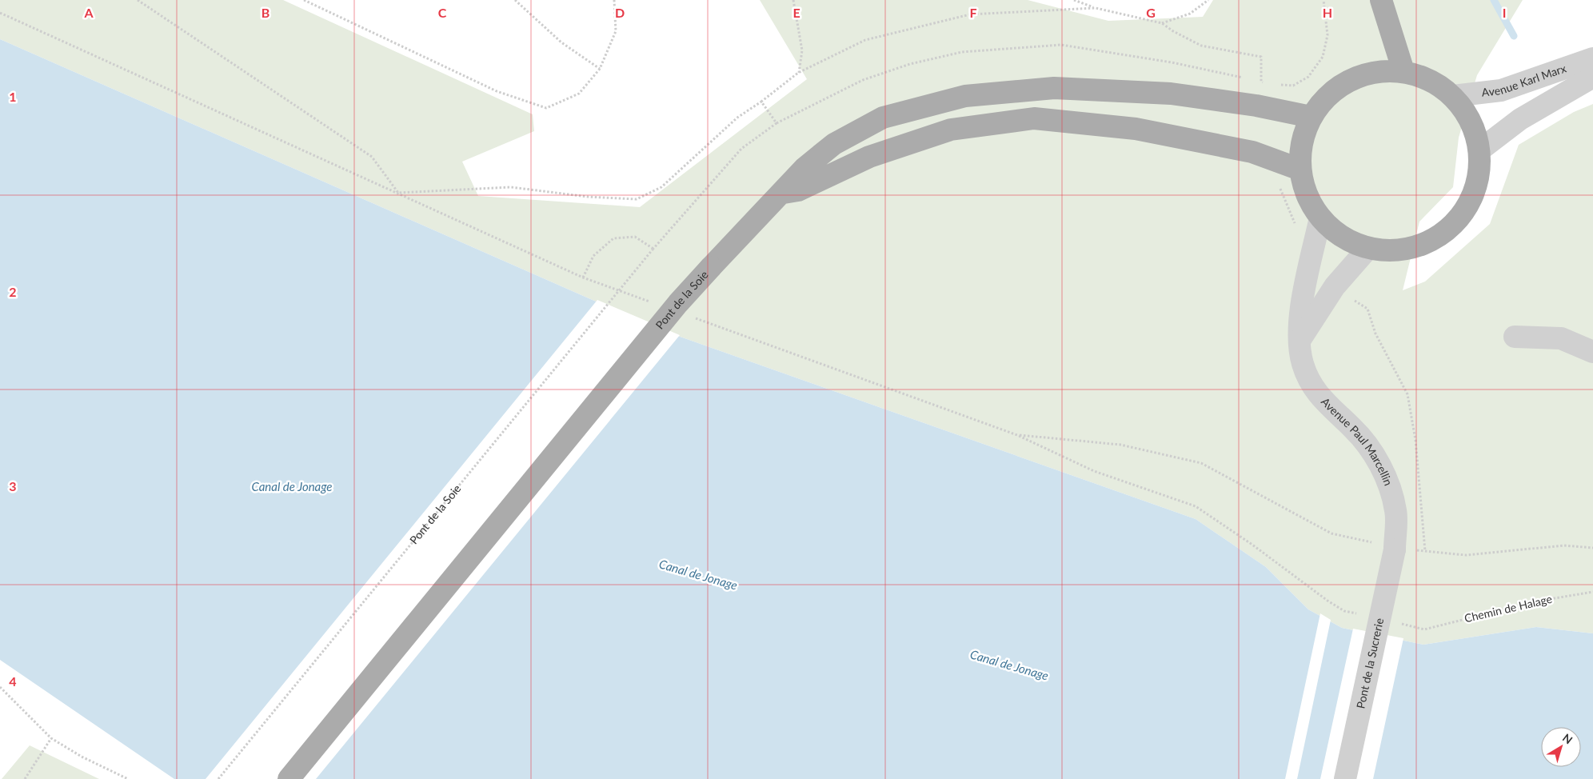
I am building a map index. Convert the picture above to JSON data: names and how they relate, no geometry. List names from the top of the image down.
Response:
{
  "streets": {
    "main road": ["Pont de la Soie"],
    "street": ["Avenue Karl Marx", "Avenue Paul Marcellin", "Pont de la Sucrerie"],
    "path": ["Chemin de Halage"]
  },
  "crossings": [
    ["Avenue Paul Marcellin", "Pont de la Sucrerie"]
  ],
  "water": ["Canal de Jonage"],
  "north": "top right",
  "grid": {
    "columns": [
      "A",
      "B",
      "C",
      "D",
      "E",
      "F",
      "G",
      "H",
      "I"
    ],
    "rows": [
      "1",
      "2",
      "3",
      "4"
    ]
  }
}
